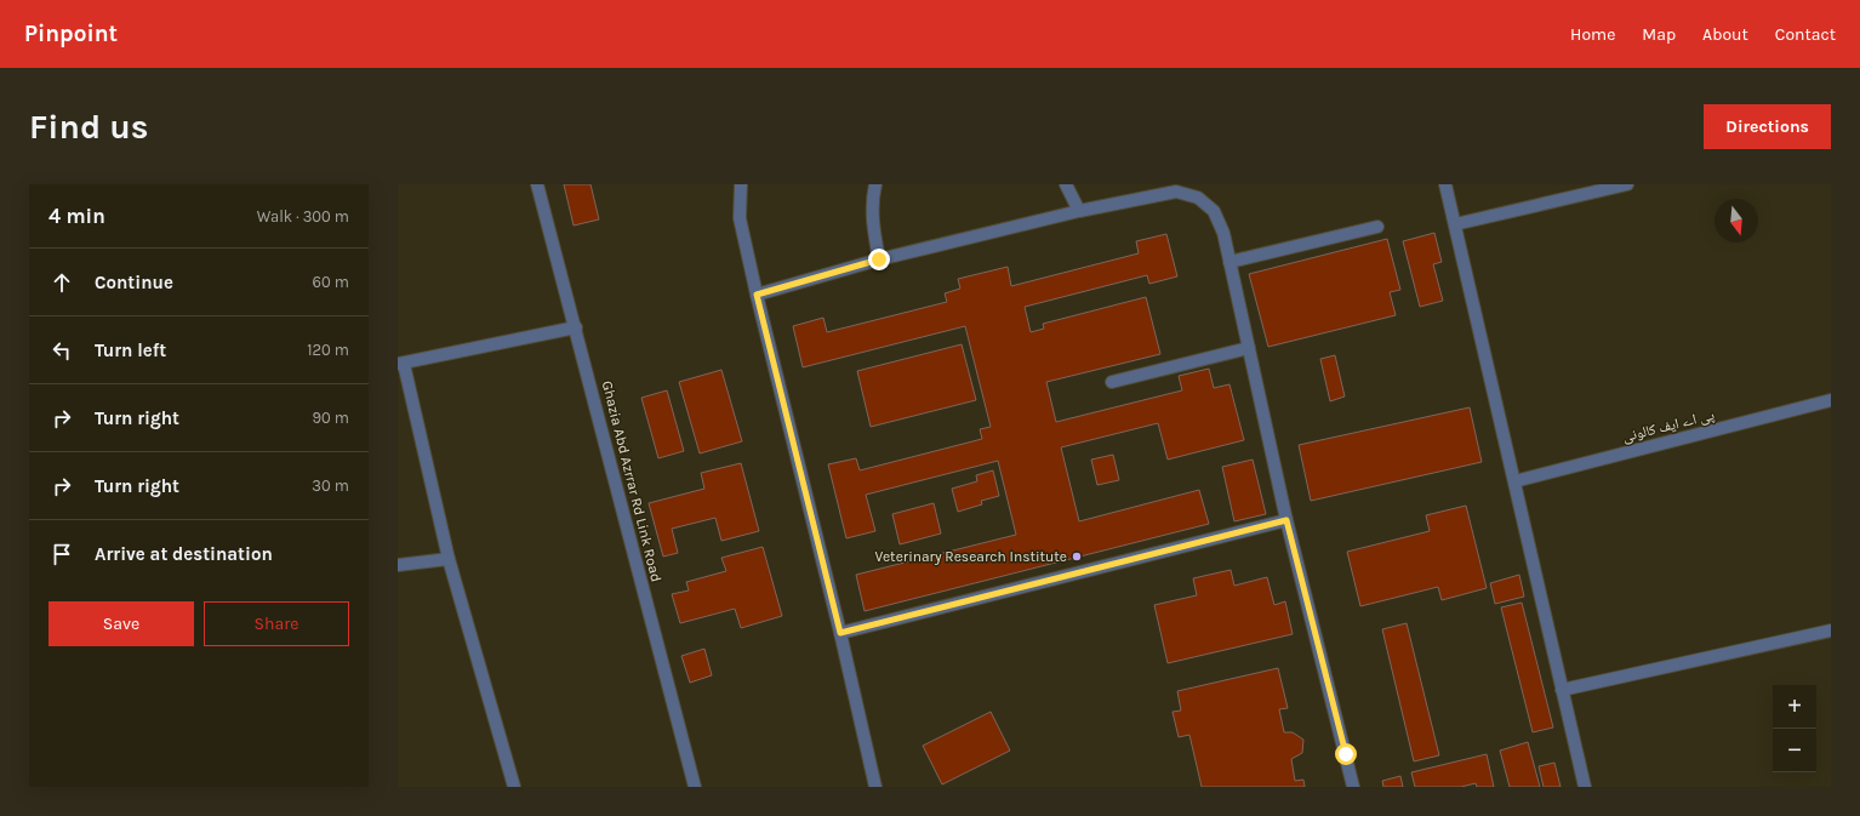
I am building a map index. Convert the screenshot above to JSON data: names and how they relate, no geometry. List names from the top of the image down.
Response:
{
  "streets": {
    "street": ["پی اے ایف کالونی", "Ghazia Abd Azrrar Rd Link Road"]
  },
  "places": ["Veterinary Research Institute"],
  "north": "bottom",
  "page": {
    "header": "Pinpoint",
    "nav": [
      "Home",
      "Map",
      "About",
      "Contact"
    ],
    "buttons": [
      "Directions",
      ["Save", "Share"]
    ],
    "title": "Find us",
    "heading": ["4 min", "Walk · 300 m"],
    "list": [
      ["Continue", "60 m"],
      ["Turn left", "120 m"],
      ["Turn right", "90 m"],
      ["Turn right", "30 m"],
      "Arrive at destination"
    ],
    "map_buttons": ["+", "−"]
  }
}
